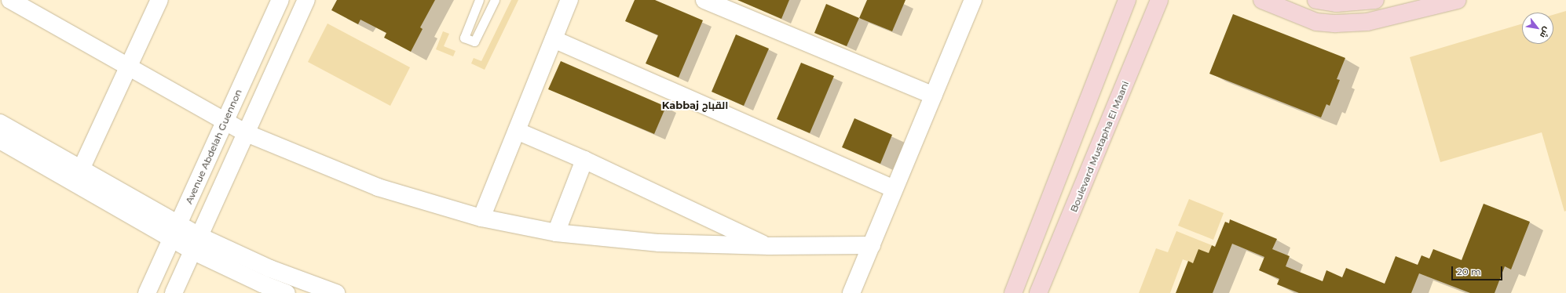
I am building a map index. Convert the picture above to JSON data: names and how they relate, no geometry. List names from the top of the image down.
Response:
{
  "streets": {
    "street": ["Avenue Abdelah Guennon", "Boulevard Mustapha El Maani"]
  },
  "districts": ["Kabbaj القباج"],
  "scale_bar": "20 m",
  "north": "bottom right"
}
